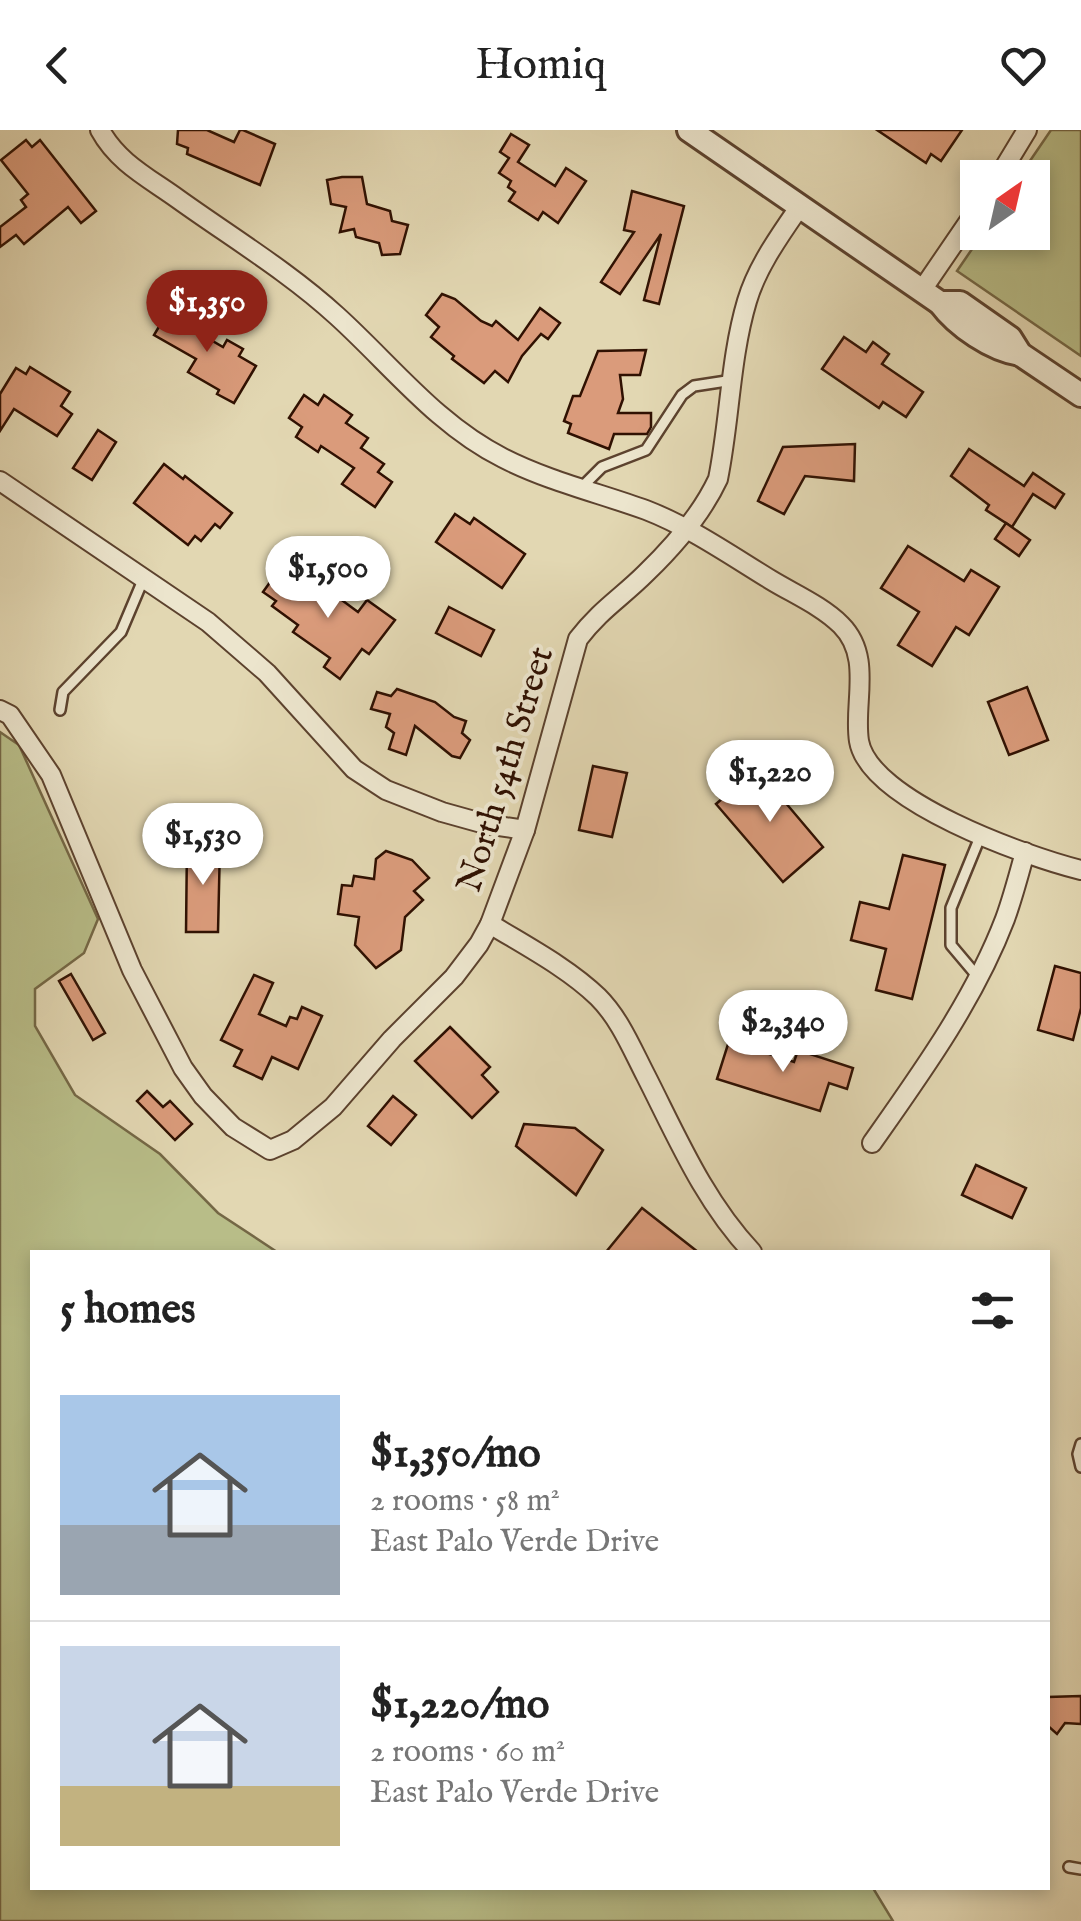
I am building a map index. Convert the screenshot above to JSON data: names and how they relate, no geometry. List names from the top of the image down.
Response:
{
  "streets": {
    "street": ["North 54th Street"]
  },
  "north": "top right",
  "page": {
    "header": "Homiq",
    "price": [
      "$1,350",
      "$1,500",
      "$1,220",
      "$1,530",
      "$2,340"
    ],
    "heading": "5 homes",
    "list": [
      {
        "name": "$1,350/mo",
        "note": "2 rooms · 58 m² · East Palo Verde Drive"
      },
      {
        "name": "$1,220/mo",
        "note": "2 rooms · 60 m² · East Palo Verde Drive"
      }
    ]
  }
}
